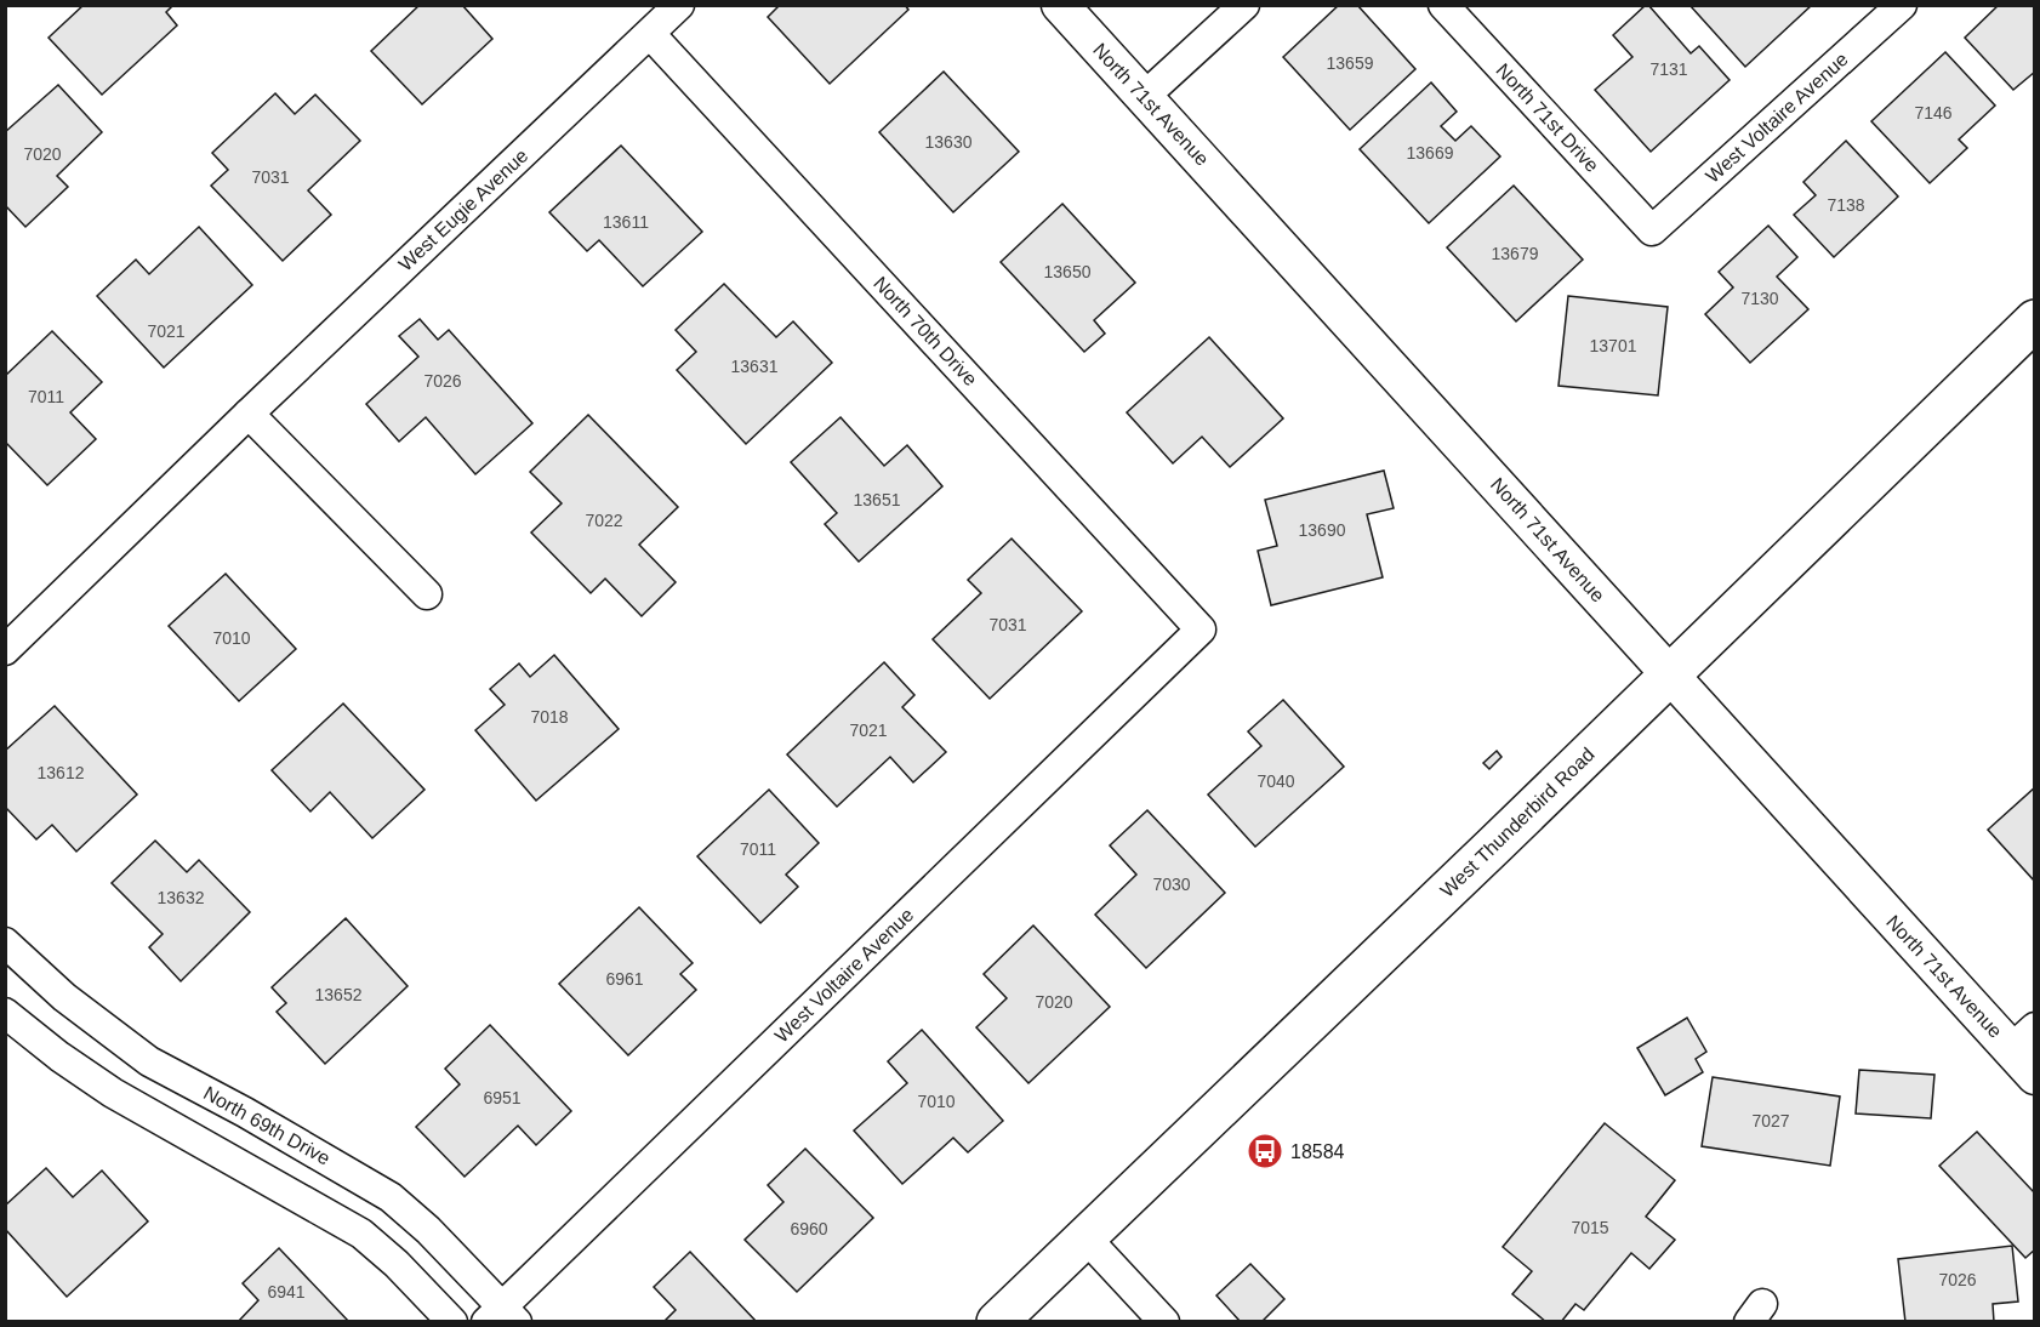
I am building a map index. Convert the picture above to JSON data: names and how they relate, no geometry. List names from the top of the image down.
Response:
{
  "streets": {
    "main road": ["West Thunderbird Road"],
    "street": [
      "North 71st Avenue",
      "North 71st Drive",
      "West Voltaire Avenue",
      "West Eugie Avenue",
      "North 70th Drive",
      "North 69th Drive"
    ]
  },
  "crossings": [
    ["North 71st Avenue", "West Thunderbird Road"],
    ["North 71st Drive", "West Voltaire Avenue"],
    ["West Voltaire Avenue", "North 70th Drive"],
    ["West Voltaire Avenue", "North 69th Drive"],
    ["West Eugie Avenue", "North 70th Drive"]
  ],
  "places": {
    "bus stop": ["18584"]
  },
  "house_numbers": [
    "13659",
    "7131",
    "7146",
    "13630",
    "13669",
    "7020",
    "7031",
    "7138",
    "13611",
    "13679",
    "13650",
    "7130",
    "7021",
    "13701",
    "13631",
    "7026",
    "7011",
    "13651",
    "7022",
    "13690",
    "7031",
    "7010",
    "7018",
    "7021",
    "13612",
    "7040",
    "7011",
    "7030",
    "13632",
    "6961",
    "13652",
    "7020",
    "6951",
    "7010",
    "7027",
    "7015",
    "6960",
    "7026",
    "6941"
  ]
}
